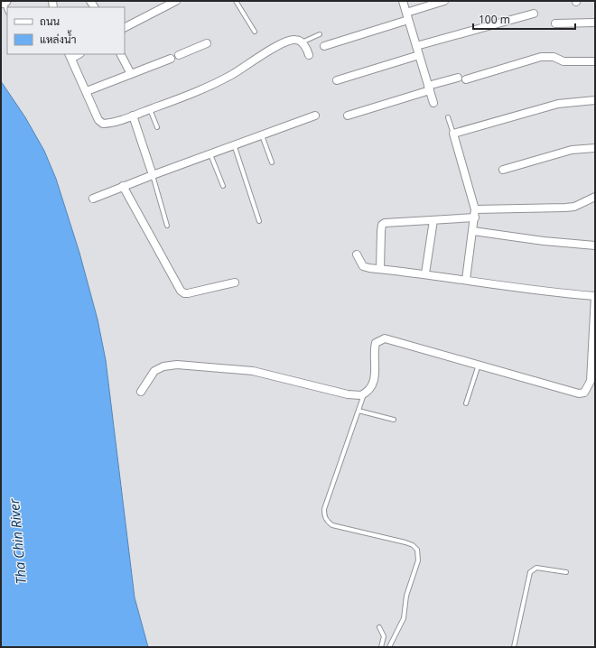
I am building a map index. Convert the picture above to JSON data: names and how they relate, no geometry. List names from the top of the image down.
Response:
{
  "water": ["Tha Chin River"],
  "legend": ["ถนน", "แหล่งน้ำ"],
  "scale_bar": "100 m"
}
